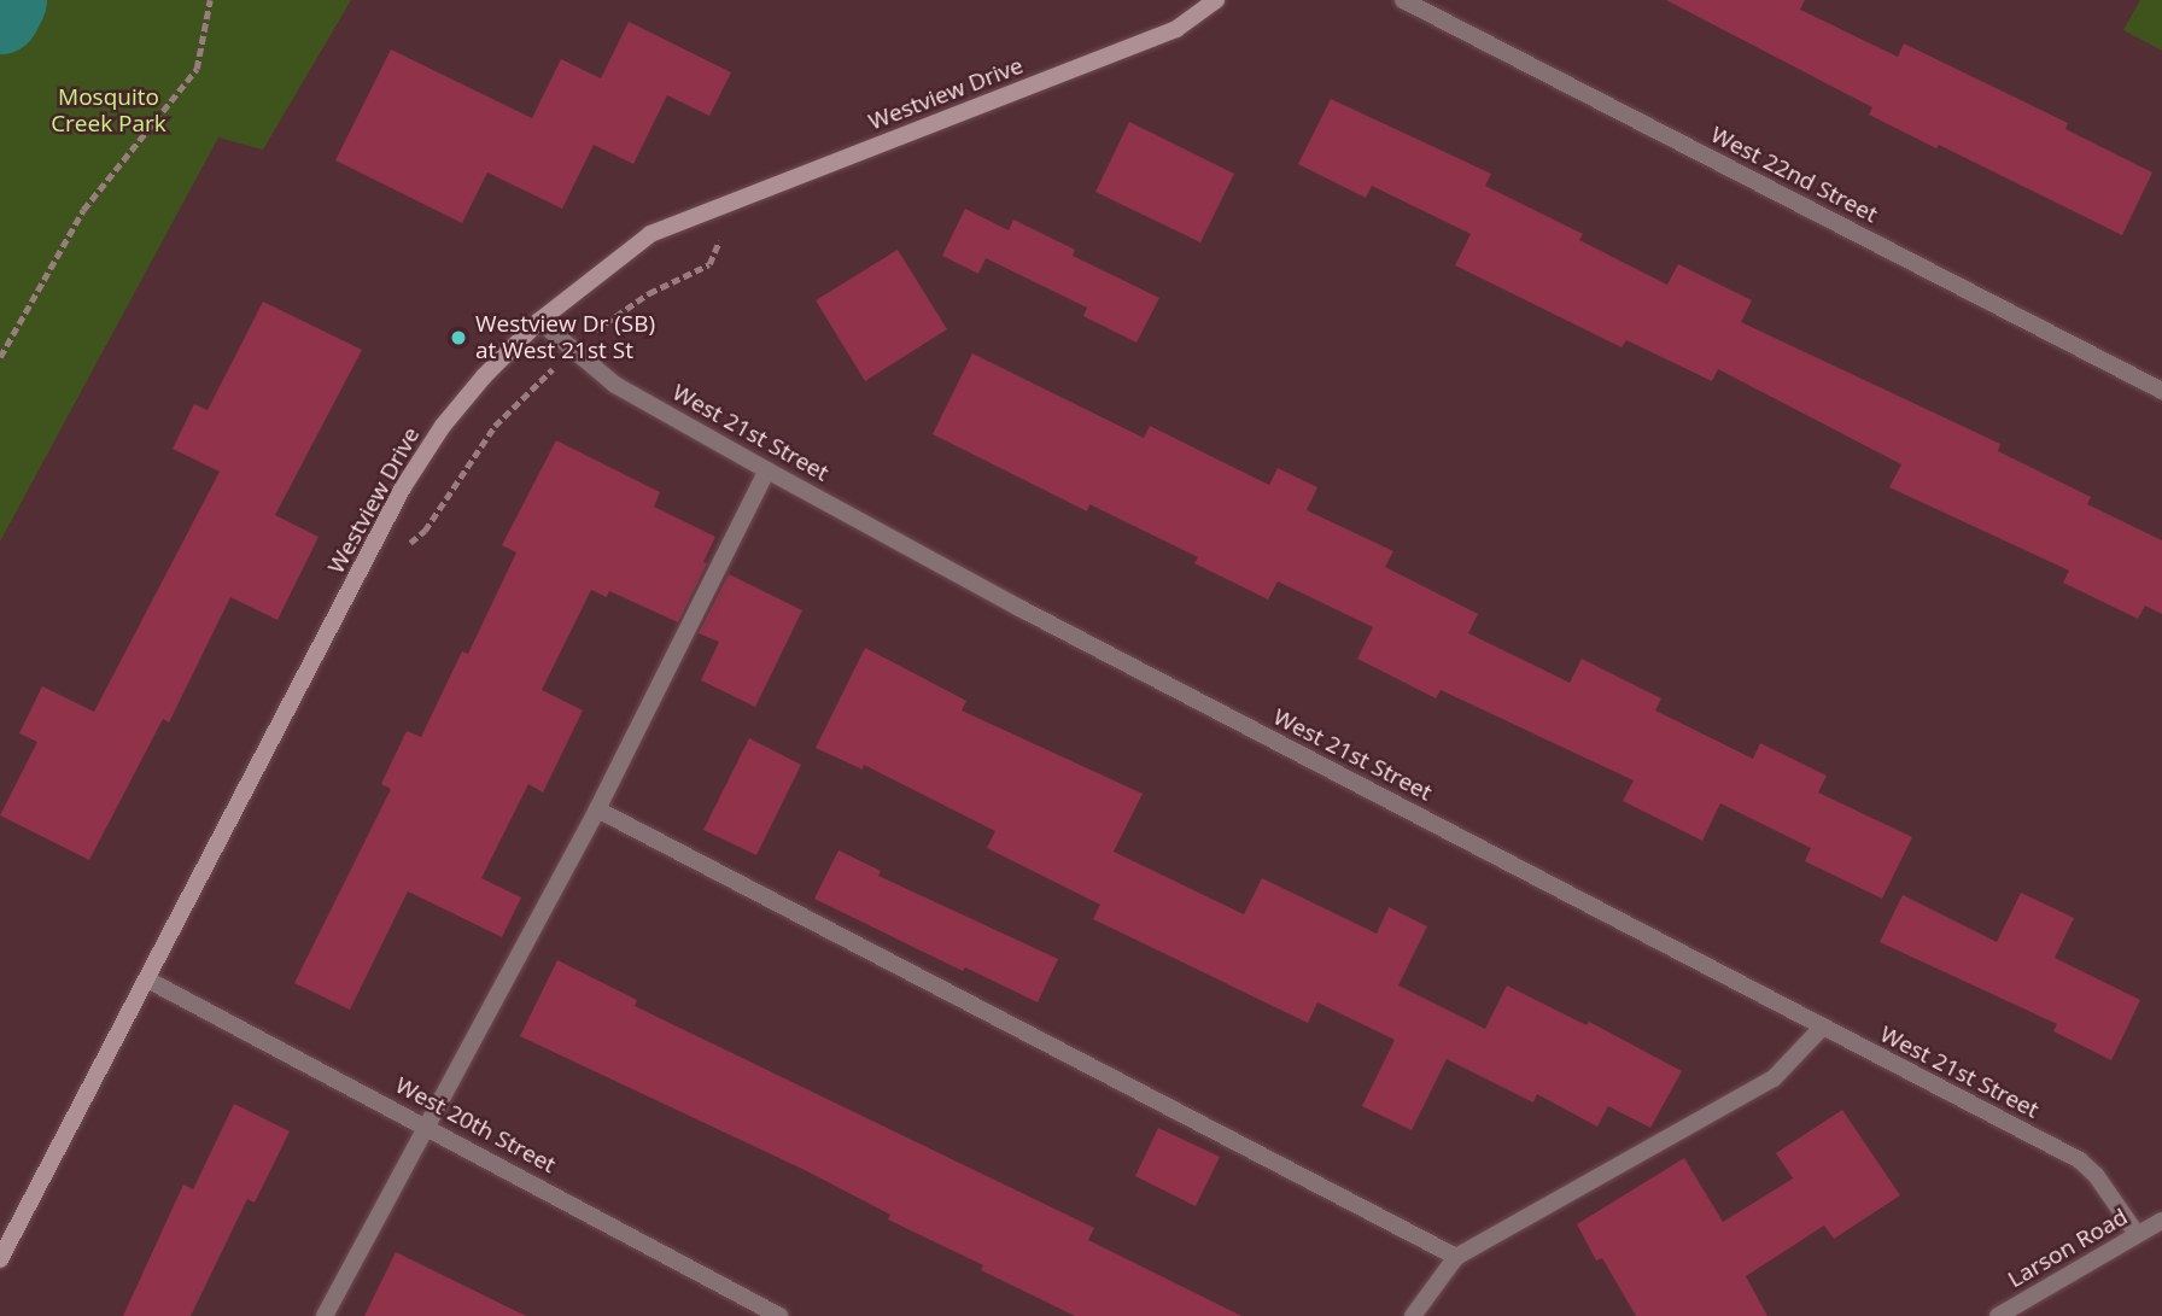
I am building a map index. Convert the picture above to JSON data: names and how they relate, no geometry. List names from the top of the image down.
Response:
{
  "streets": {
    "main road": ["Westview Drive"],
    "street": [
      "West 22nd Street",
      "West 21st Street",
      "West 20th Street",
      "Larson Road"
    ]
  },
  "crossings": [
    ["Westview Drive", "West 21st Street"],
    ["Westview Drive", "West 20th Street"],
    ["West 21st Street", "Larson Road"]
  ],
  "parks": ["Mosquito Creek Park"],
  "places": ["Westview Dr (SB) at West 21st St"]
}
